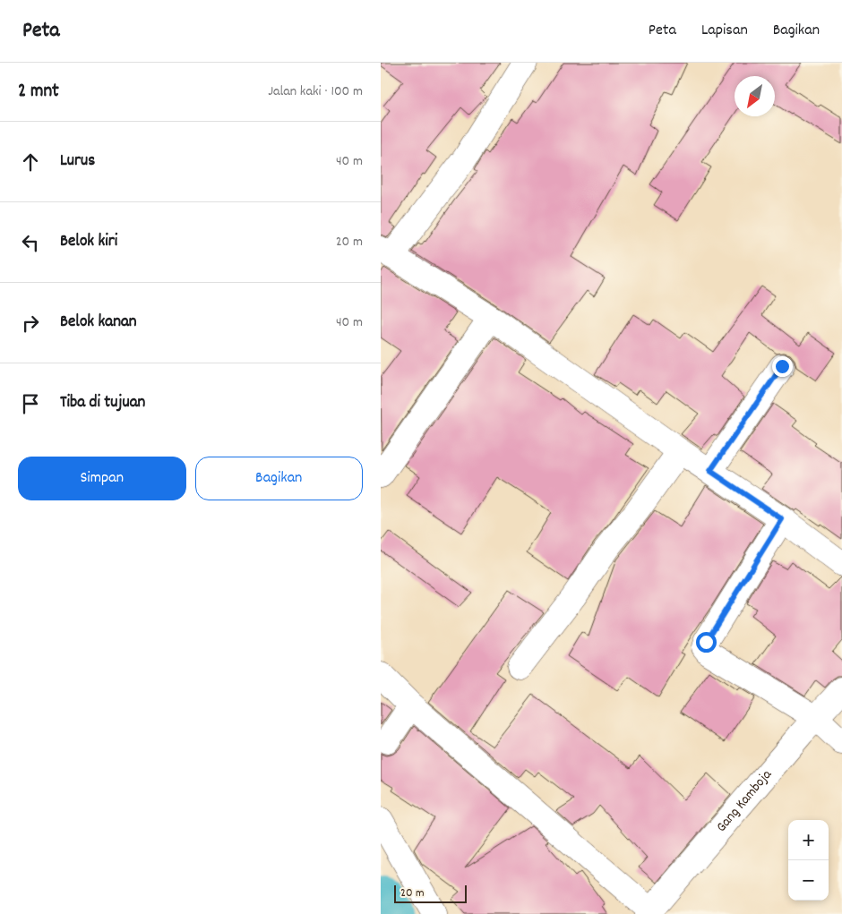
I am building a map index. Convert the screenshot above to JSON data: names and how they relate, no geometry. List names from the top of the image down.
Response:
{
  "streets": {
    "street": ["Gang Kamboja"]
  },
  "scale_bar": "20 m",
  "north": "bottom left",
  "page": {
    "header": "Peta",
    "nav": ["Peta", "Lapisan", "Bagikan"],
    "heading": ["2 mnt", "Jalan kaki · 100 m"],
    "list": [
      ["Lurus", "40 m"],
      ["Belok kiri", "20 m"],
      ["Belok kanan", "40 m"],
      "Tiba di tujuan"
    ],
    "buttons": ["Simpan", "Bagikan"],
    "map_buttons": ["+", "−"],
    "scale": "20 m"
  }
}
